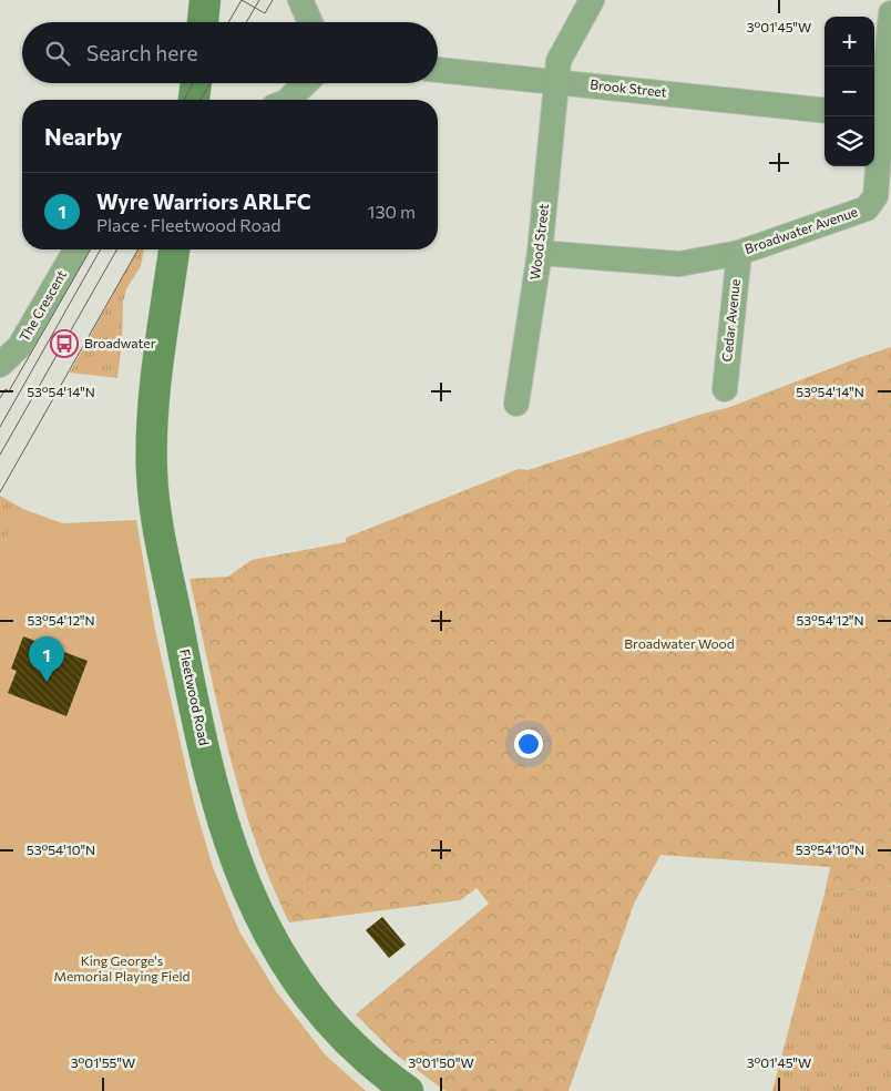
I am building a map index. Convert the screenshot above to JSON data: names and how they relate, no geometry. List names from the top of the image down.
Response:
{
  "streets": {
    "street": [
      "Brook Street",
      "Broadwater Avenue",
      "Wood Street",
      "The Crescent",
      "Cedar Avenue",
      "Fleetwood Road"
    ]
  },
  "crossings": [
    ["Brook Street", "Wood Street"],
    ["Broadwater Avenue", "Wood Street"],
    ["Broadwater Avenue", "Cedar Avenue"]
  ],
  "parks": ["Broadwater Wood", "King George's Memorial Playing Field"],
  "places": {
    "bus stop": ["Broadwater"]
  },
  "page": {
    "map_buttons": ["+", "−"],
    "search": "Search here",
    "heading": "Nearby",
    "list": [
      {
        "mark": "1",
        "name": "Wyre Warriors ARLFC",
        "note": "Place · Fleetwood Road",
        "value": "130 m"
      }
    ],
    "pins": "1"
  },
  "coordinates": [
    "3°01'45\"W",
    "53°54'14\"N",
    "53°54'12\"N",
    "53°54'10\"N",
    "3°01'55\"W",
    "3°01'50\"W"
  ]
}
